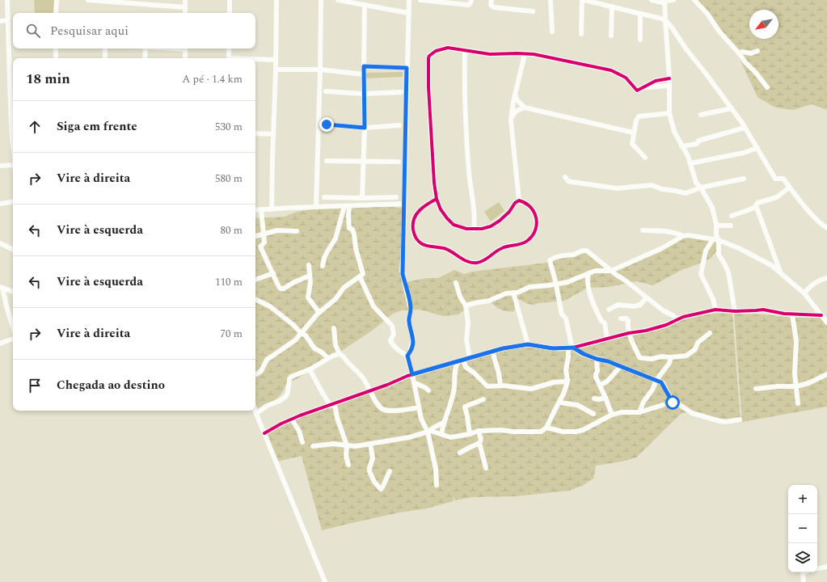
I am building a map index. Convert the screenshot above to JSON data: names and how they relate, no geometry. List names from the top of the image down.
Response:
{
  "north": "bottom left",
  "page": {
    "search": "Pesquisar aqui",
    "heading": ["18 min", "A pé · 1.4 km"],
    "list": [
      ["Siga em frente", "530 m"],
      ["Vire à direita", "580 m"],
      ["Vire à esquerda", "80 m"],
      ["Vire à esquerda", "110 m"],
      ["Vire à direita", "70 m"],
      "Chegada ao destino"
    ],
    "map_buttons": ["+", "−"]
  }
}
